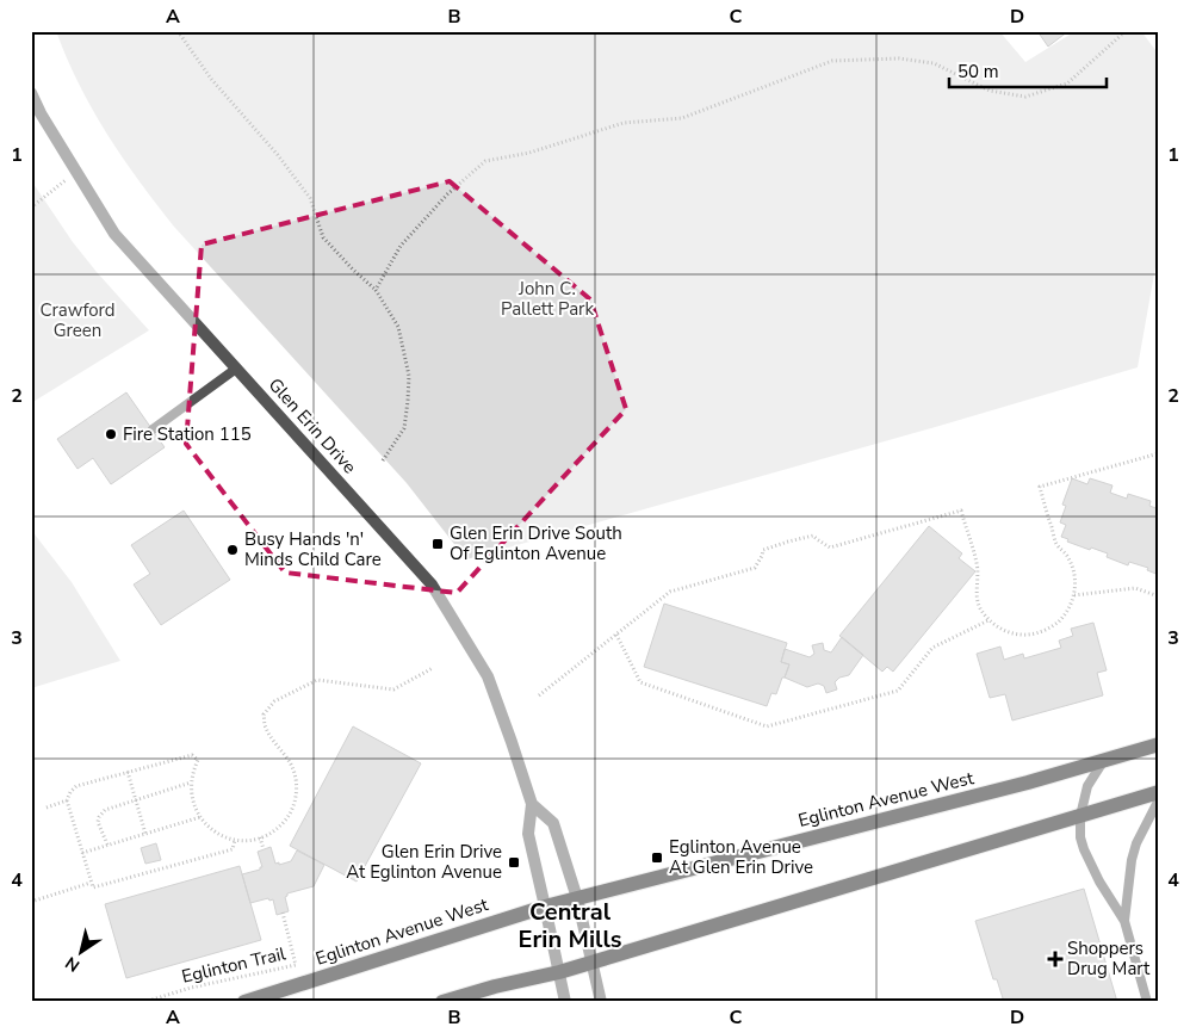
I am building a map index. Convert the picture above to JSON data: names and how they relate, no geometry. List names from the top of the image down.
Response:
{
  "streets": {
    "main road": ["Eglinton Avenue West"],
    "street": ["Glen Erin Drive"],
    "path": ["Eglinton Trail"]
  },
  "crossings": [
    ["Glen Erin Drive", "Eglinton Avenue West"]
  ],
  "districts": ["Central Erin Mills"],
  "parks": ["John C. Pallett Park", "Crawford Green"],
  "places": {
    "other": ["Fire Station 115", "Busy Hands 'n' Minds Child Care"],
    "transit": ["Glen Erin Drive South Of Eglinton Avenue", "Eglinton Avenue At Glen Erin Drive", "Glen Erin Drive At Eglinton Avenue"],
    "health": ["Shoppers Drug Mart"]
  },
  "scale_bar": "50 m",
  "north": "bottom left",
  "grid": {
    "columns": [
      "A",
      "B",
      "C",
      "D"
    ],
    "rows": [
      "1",
      "2",
      "3",
      "4"
    ]
  }
}
